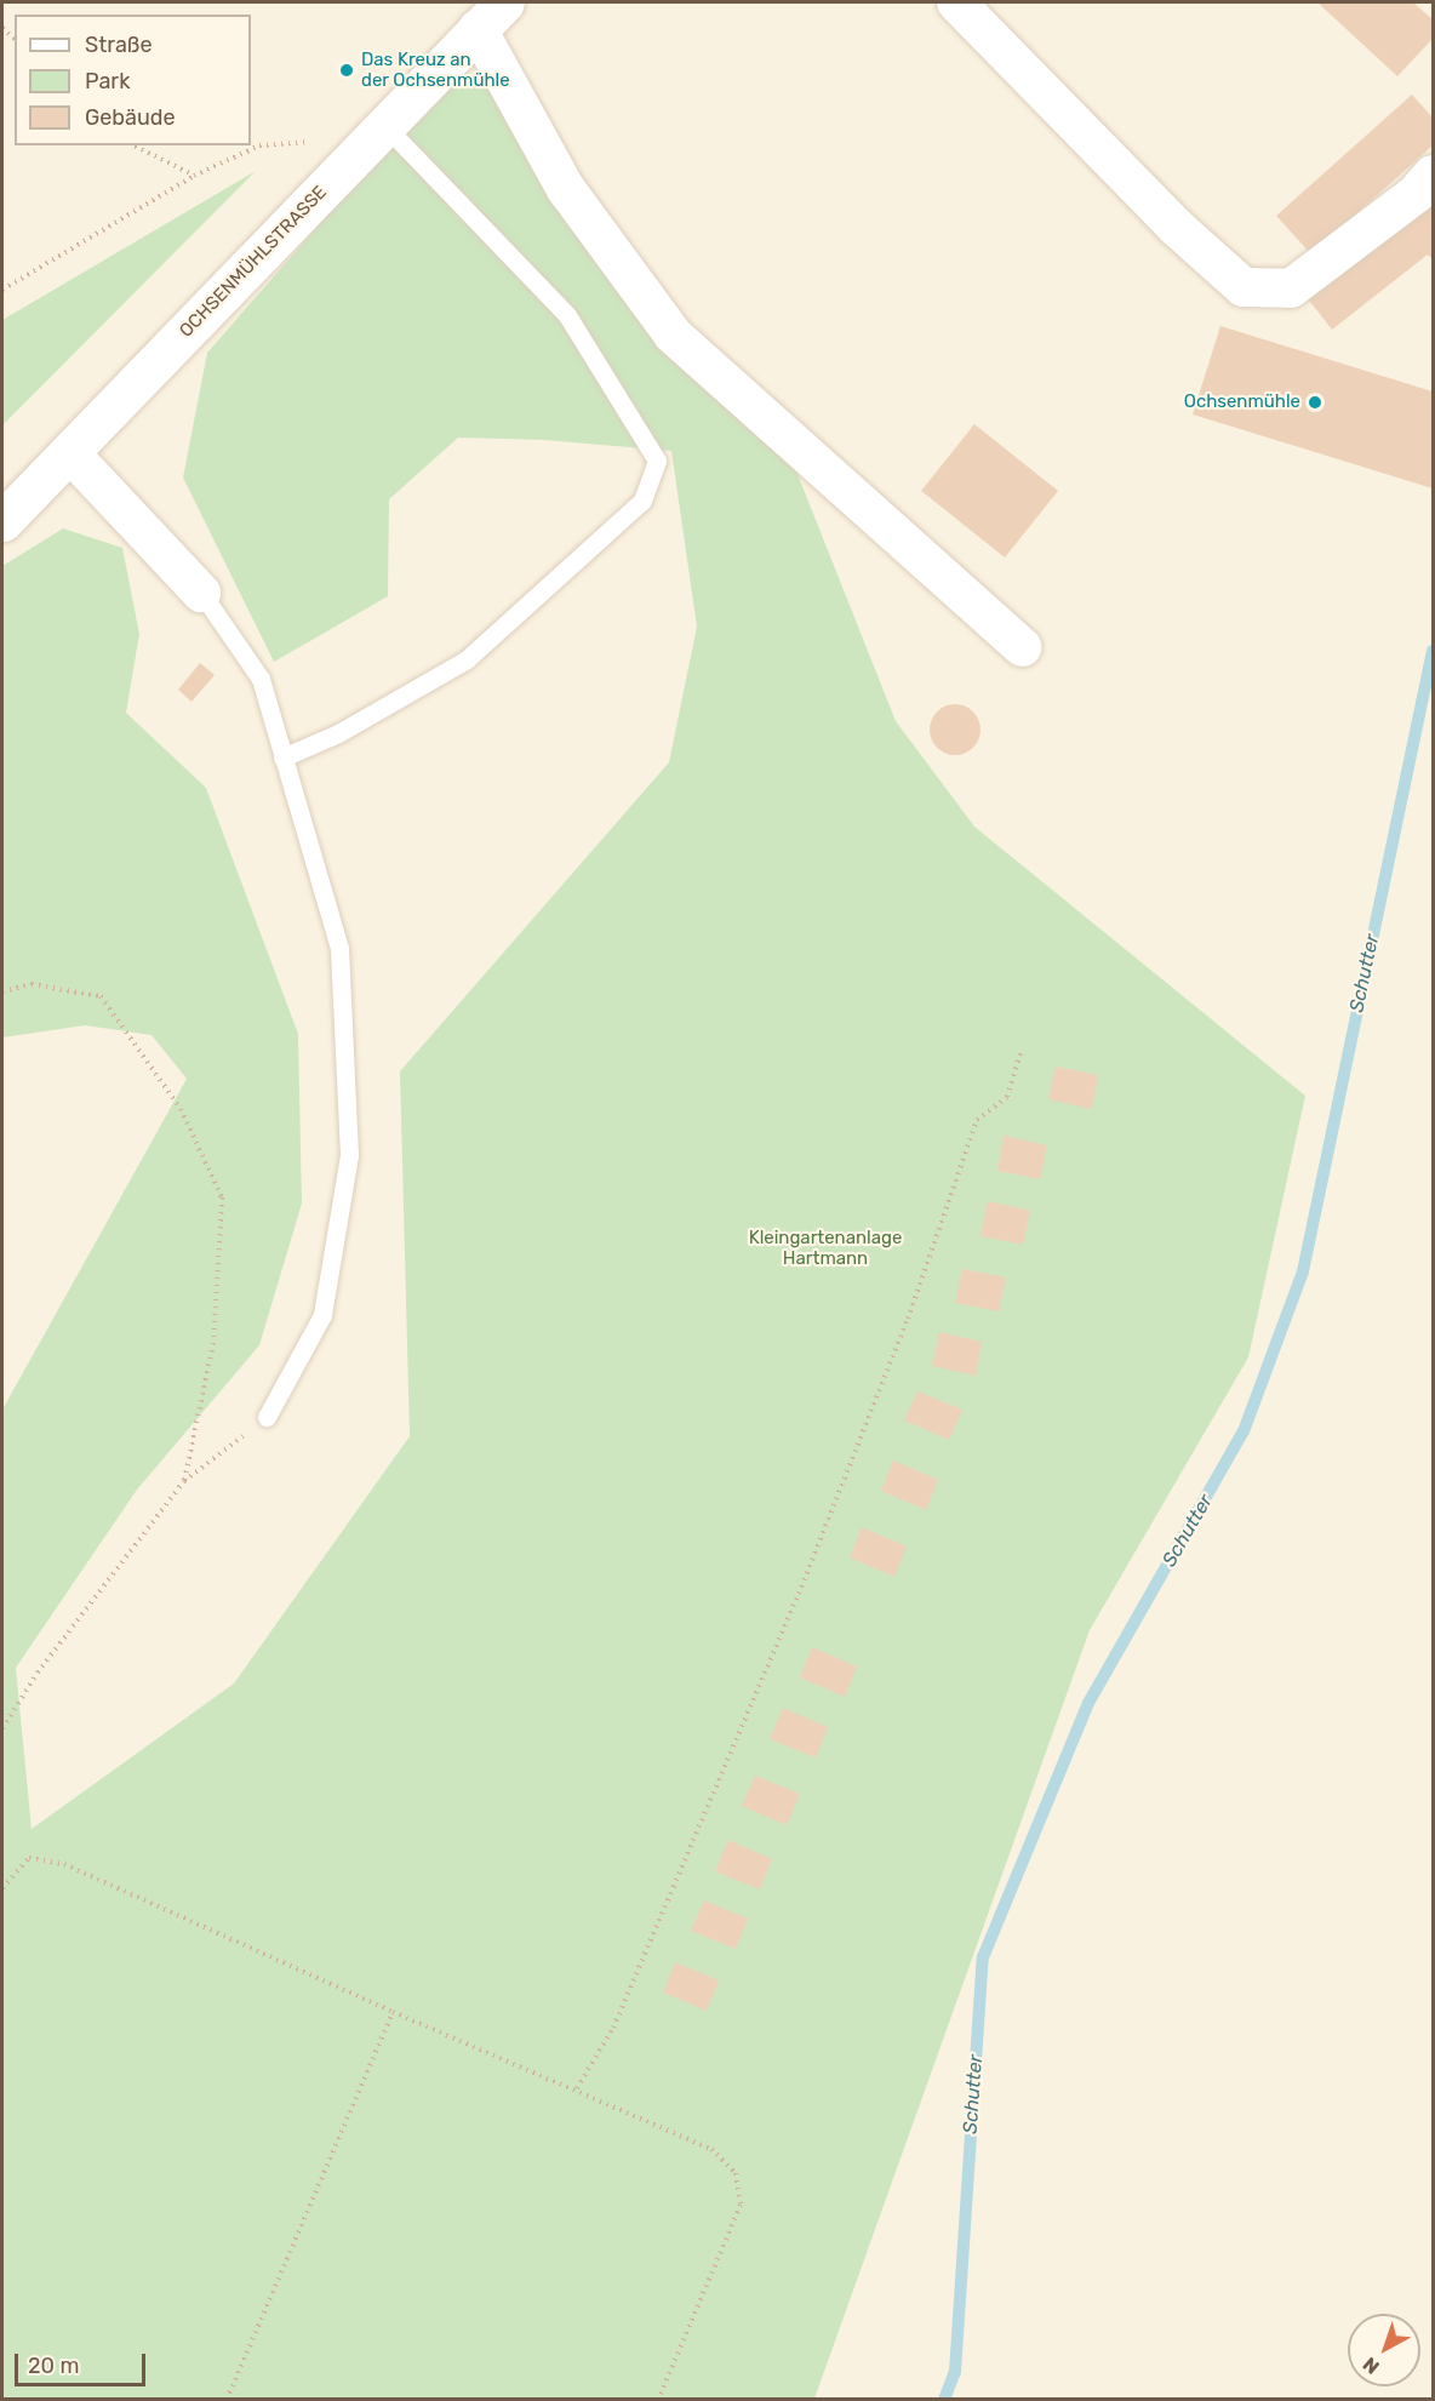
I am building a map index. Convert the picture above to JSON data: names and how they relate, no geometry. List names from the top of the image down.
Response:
{
  "streets": {
    "street": ["OCHSENMÜHLSTRASSE"]
  },
  "water": ["Schutter"],
  "parks": ["Kleingartenanlage Hartmann"],
  "places": ["Das Kreuz an der Ochsenmühle", "Ochsenmühle"],
  "legend": ["Straße", "Park", "Gebäude"],
  "scale_bar": "20 m",
  "north": "bottom left"
}
